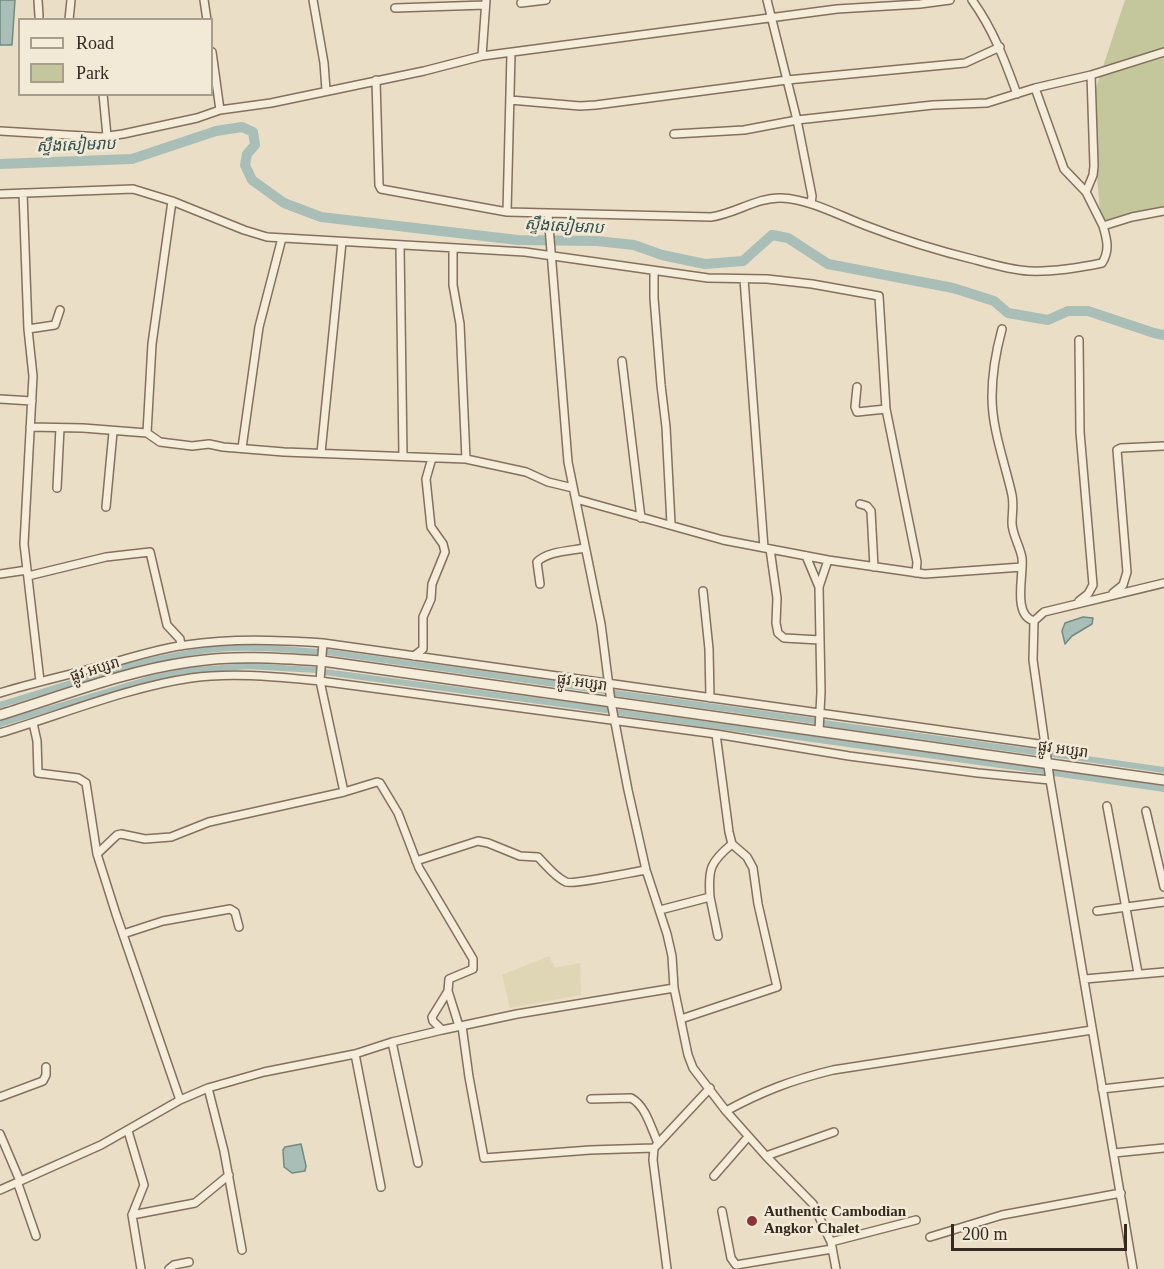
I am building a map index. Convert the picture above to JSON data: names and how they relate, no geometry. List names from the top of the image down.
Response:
{
  "streets": {
    "street": ["ផ្លូវ អប្សរា"]
  },
  "water": ["ស្ទឹងសៀមរាប"],
  "places": ["Authentic Cambodian Angkor Chalet"],
  "legend": ["Road", "Park"],
  "scale_bar": "200 m"
}
